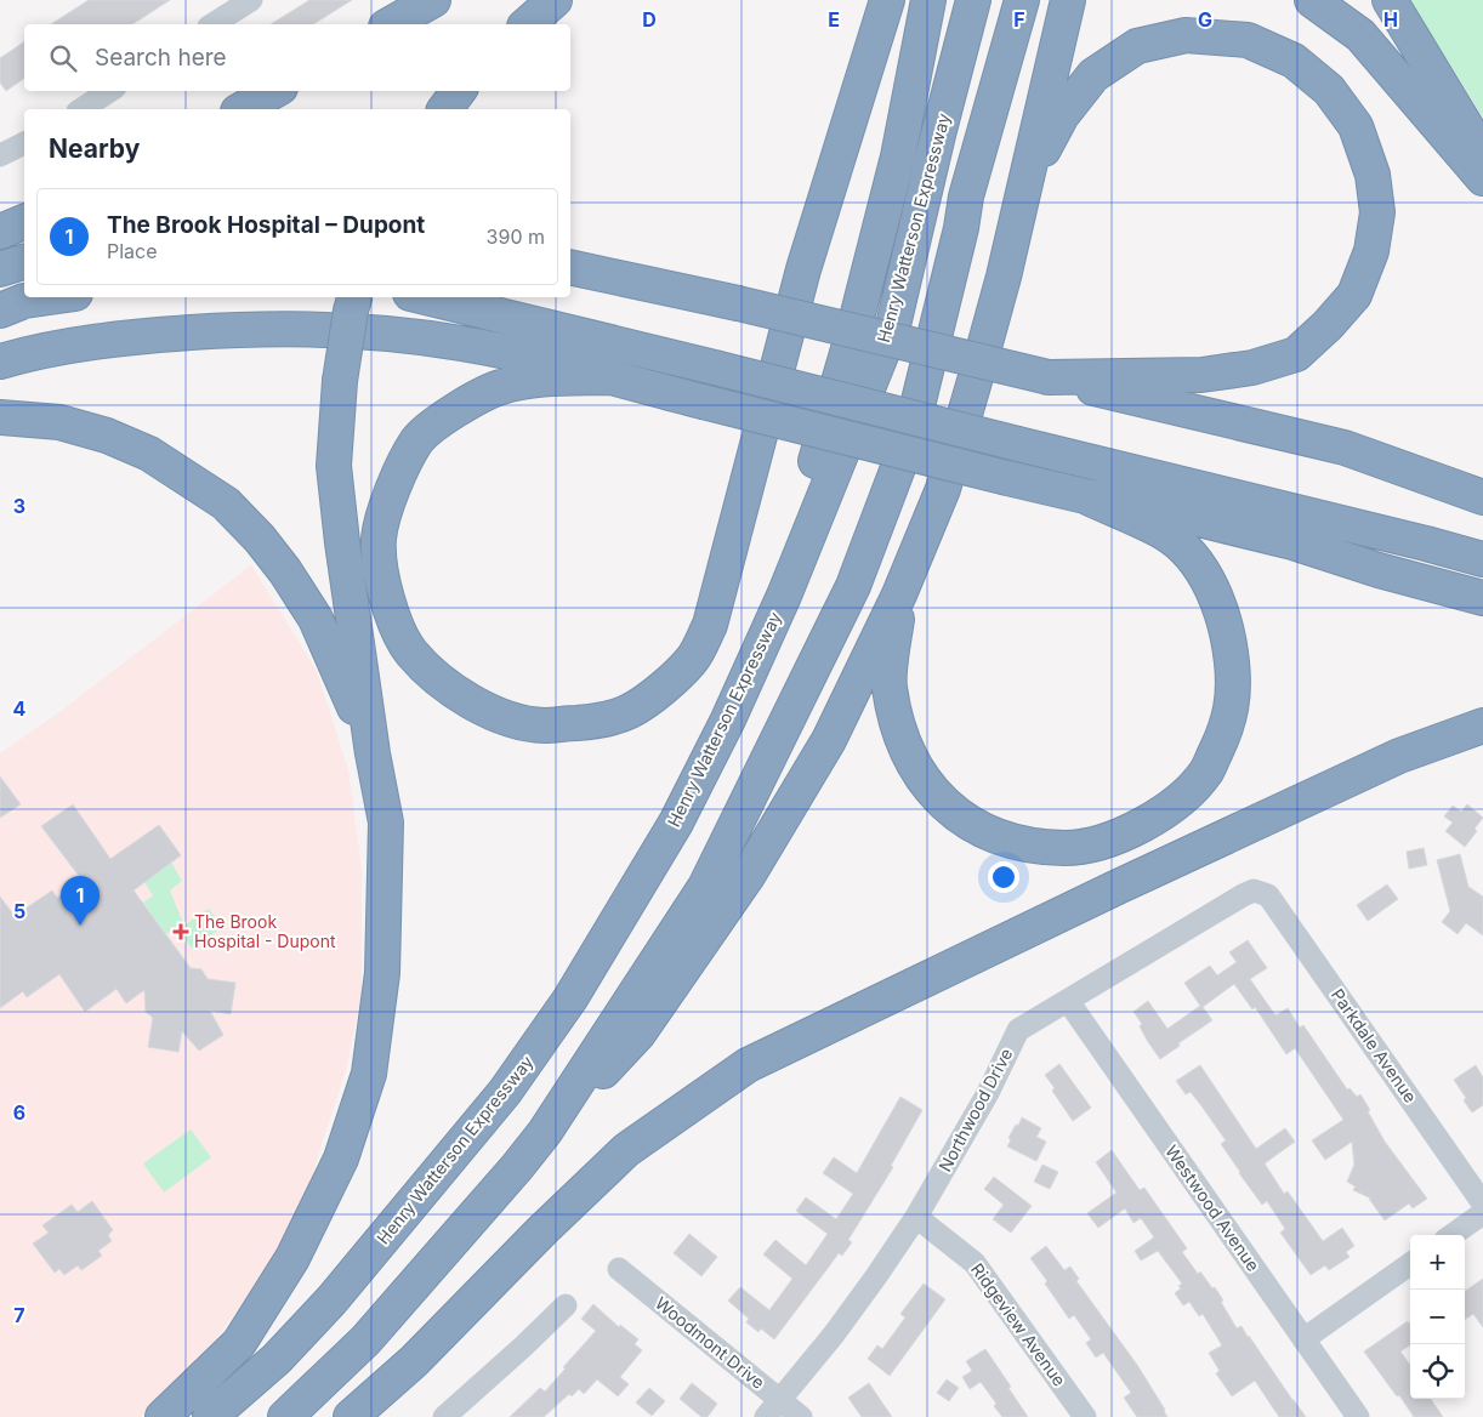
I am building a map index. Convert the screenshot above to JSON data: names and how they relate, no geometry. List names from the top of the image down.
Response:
{
  "streets": {
    "highway": ["Henry Watterson Expressway"],
    "street": [
      "Parkdale Avenue",
      "Northwood Drive",
      "Westwood Avenue",
      "Ridgeview Avenue",
      "Woodmont Drive"
    ]
  },
  "crossings": [
    ["Parkdale Avenue", "Northwood Drive"],
    ["Northwood Drive", "Westwood Avenue"],
    ["Northwood Drive", "Ridgeview Avenue"],
    ["Northwood Drive", "Woodmont Drive"]
  ],
  "places": {
    "health": ["The Brook Hospital - Dupont"]
  },
  "page": {
    "search": "Search here",
    "heading": "Nearby",
    "list": [
      {
        "mark": "1",
        "name": "The Brook Hospital – Dupont",
        "note": "Place",
        "value": "390 m"
      }
    ],
    "pins": "1",
    "map_buttons": ["+", "−"]
  },
  "grid": {
    "columns": [
      "D",
      "E",
      "F",
      "G",
      "H"
    ],
    "rows": [
      "3",
      "4",
      "5",
      "6",
      "7"
    ]
  }
}
